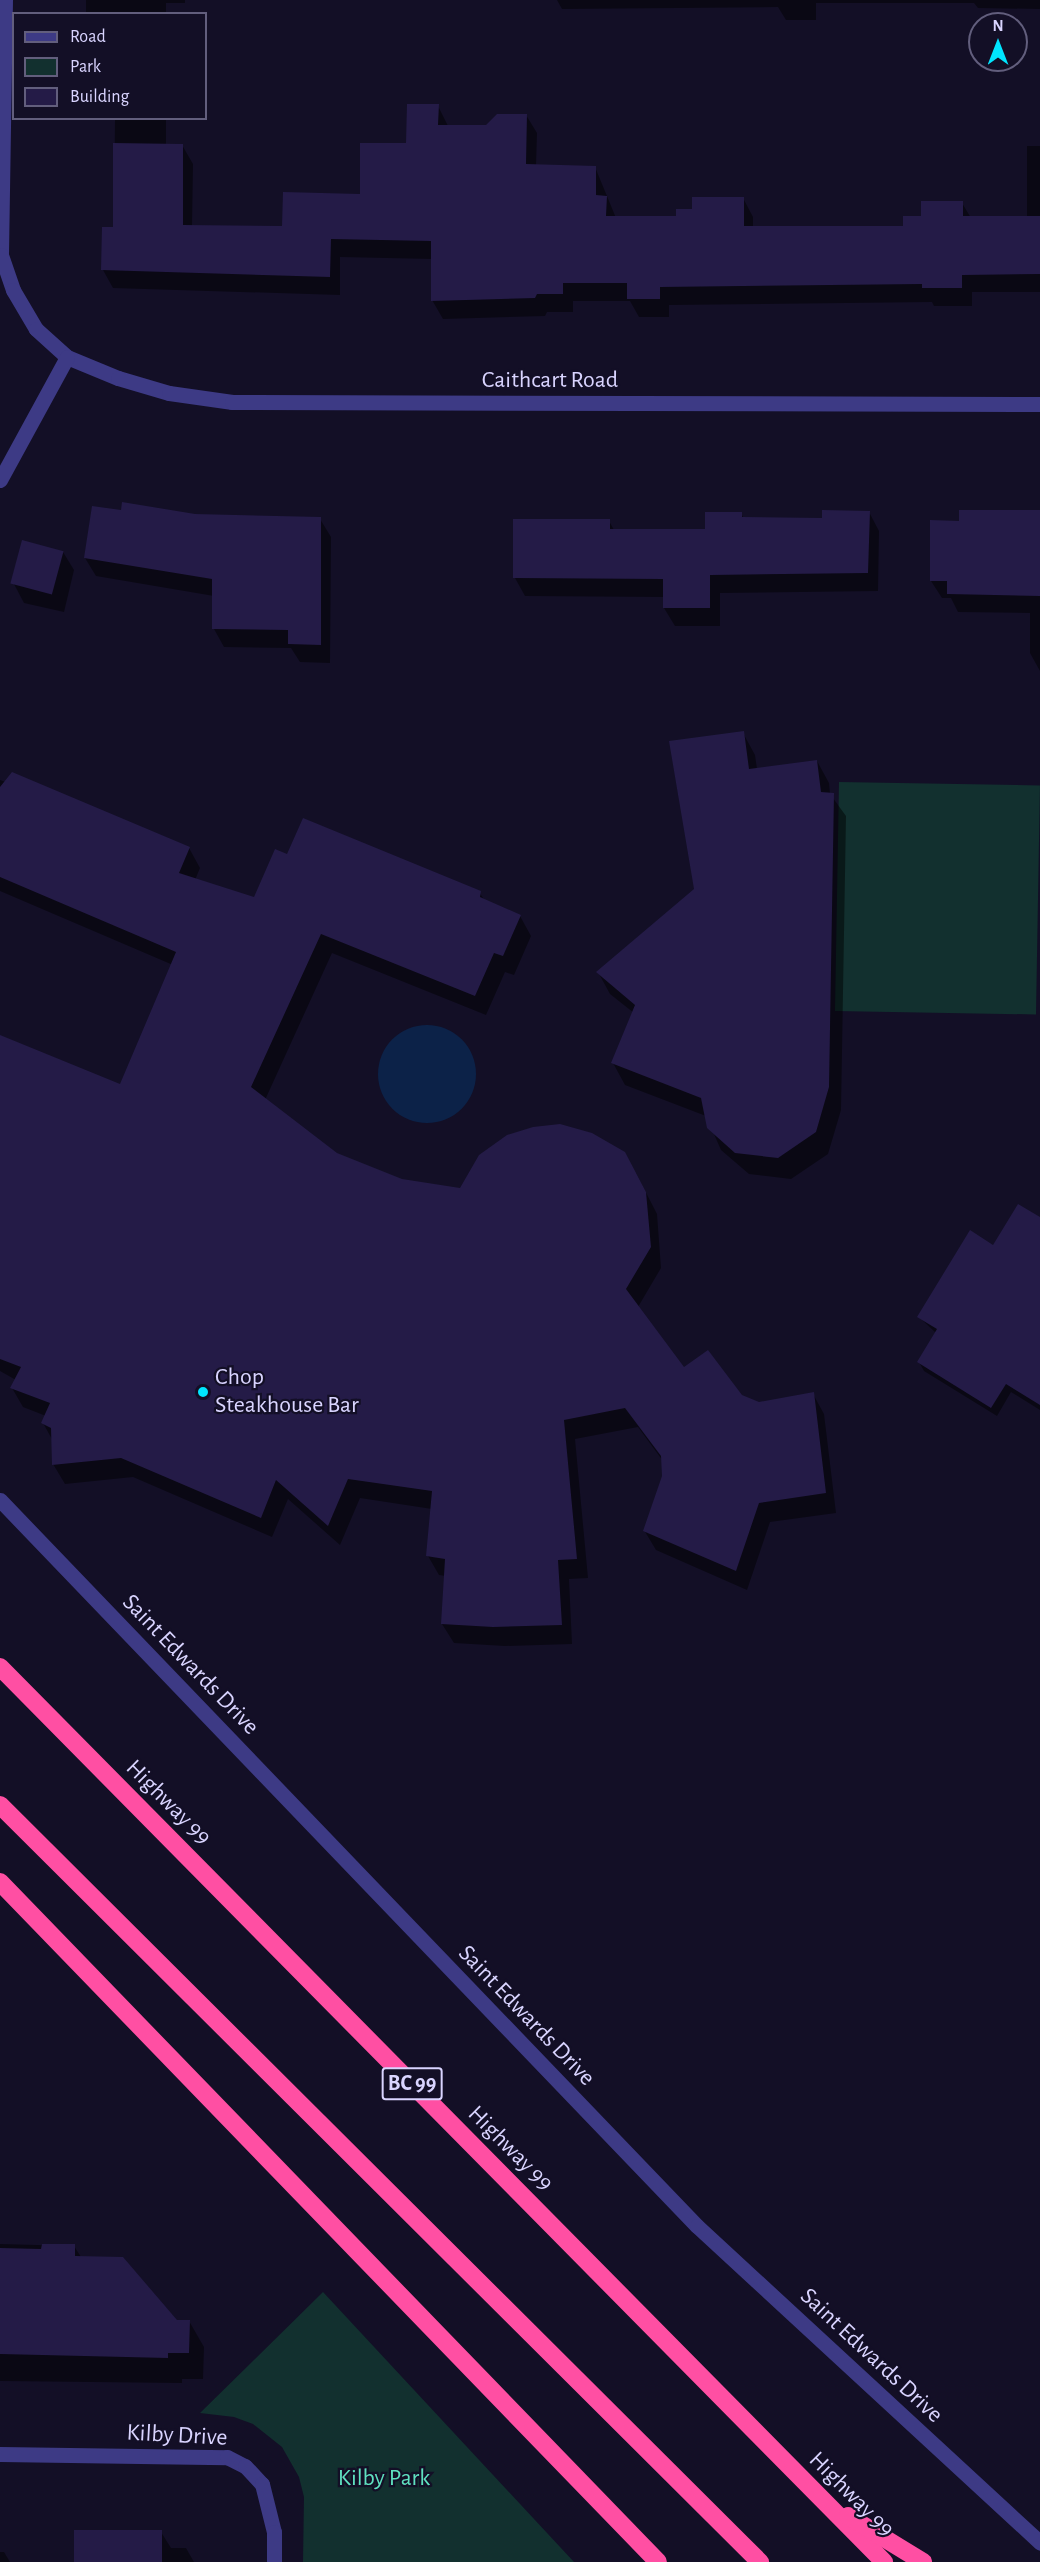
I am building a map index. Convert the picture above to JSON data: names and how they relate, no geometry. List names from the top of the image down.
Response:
{
  "streets": {
    "highway": ["Highway 99", "BC 99"],
    "street": ["Caithcart Road", "Saint Edwards Drive", "Kilby Drive"]
  },
  "parks": ["Kilby Park"],
  "places": ["Chop Steakhouse Bar"],
  "legend": ["Road", "Park", "Building"],
  "north": "top"
}
